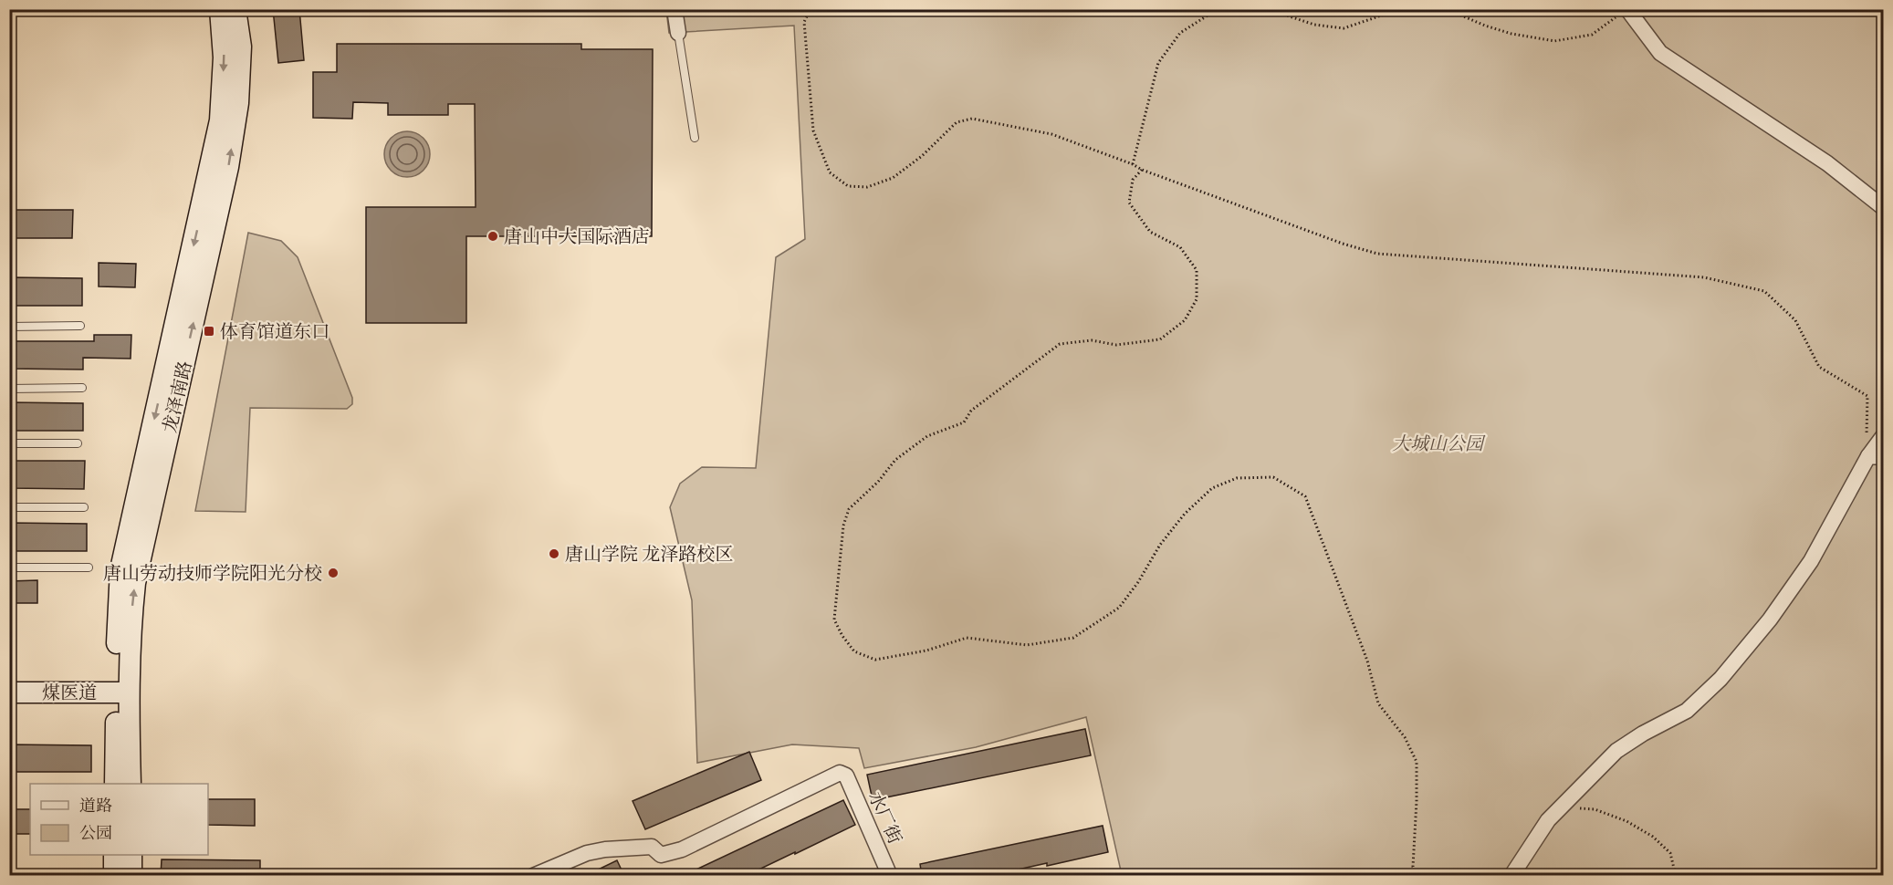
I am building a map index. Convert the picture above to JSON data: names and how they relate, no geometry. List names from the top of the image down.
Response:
{
  "streets": {
    "main road": ["龙泽南路", "煤医道"],
    "street": ["水厂街"]
  },
  "crossings": [
    ["龙泽南路", "煤医道"]
  ],
  "parks": ["大城山公园"],
  "places": {
    "other": ["唐山中大国际酒店", "唐山学院 龙泽路校区", "唐山劳动技师学院阳光分校"],
    "transit": ["体育馆道东口"]
  },
  "legend": ["道路", "公园"]
}
